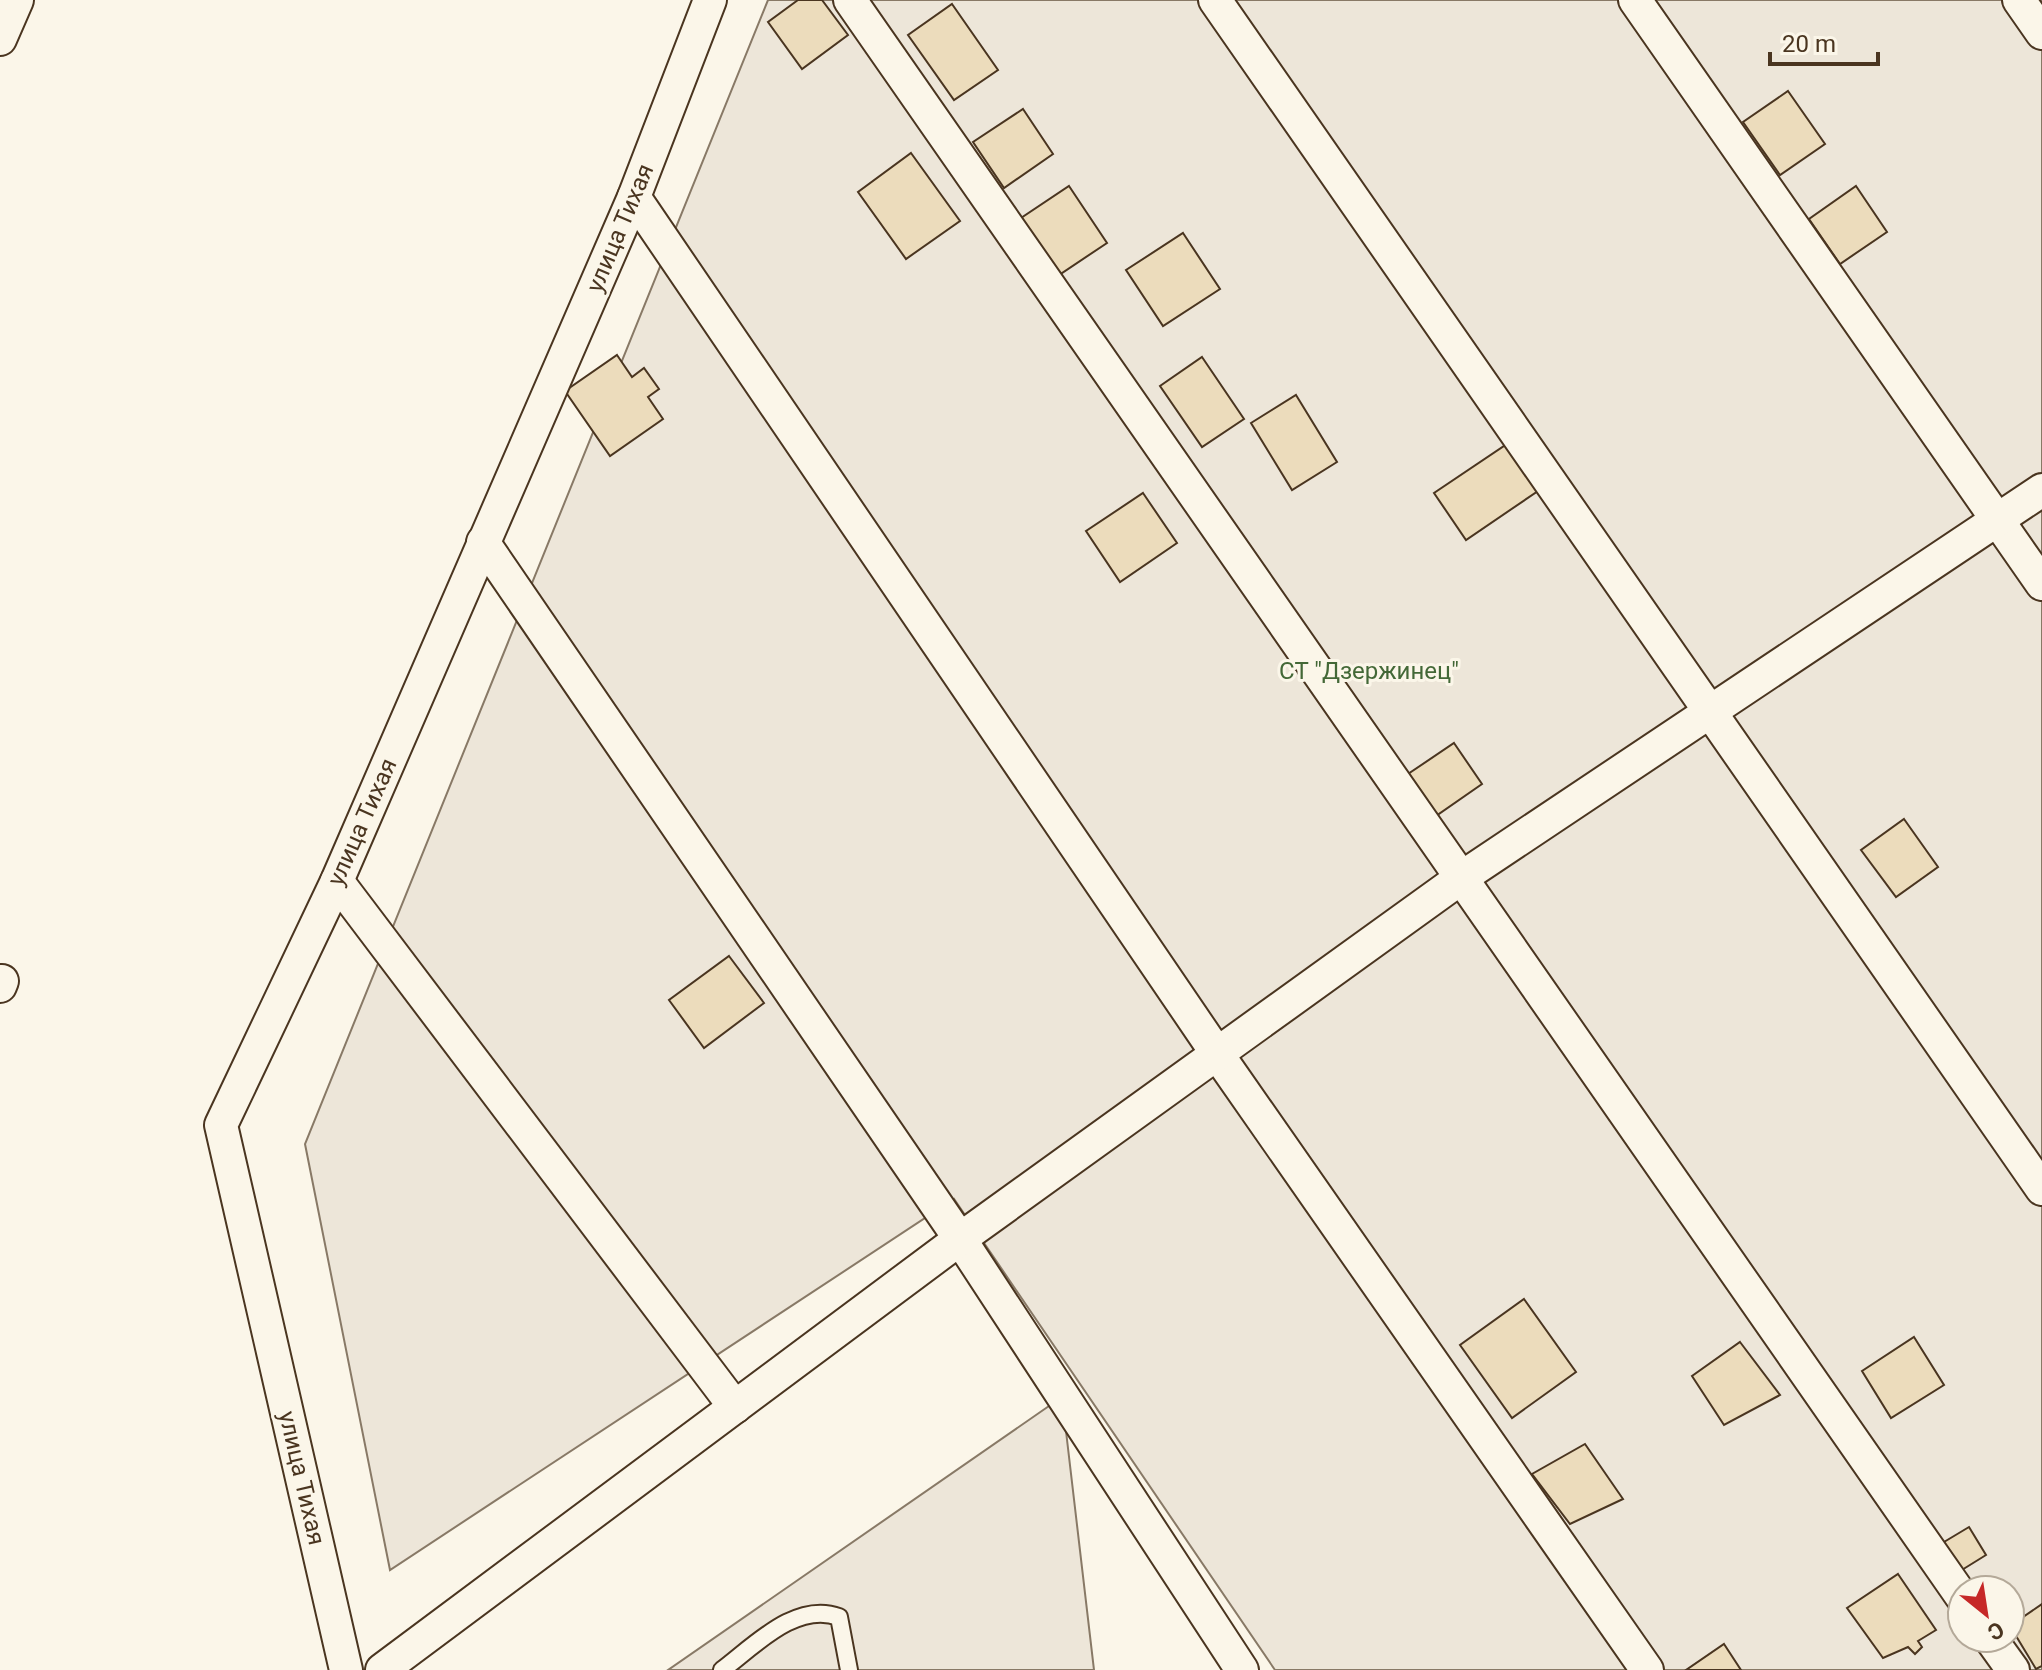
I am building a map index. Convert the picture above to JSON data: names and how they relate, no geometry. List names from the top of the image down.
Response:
{
  "streets": {
    "street": ["улица Тихая"]
  },
  "parks": ["СТ \"Дзержинец\""],
  "scale_bar": "20 m",
  "north": "bottom right"
}
